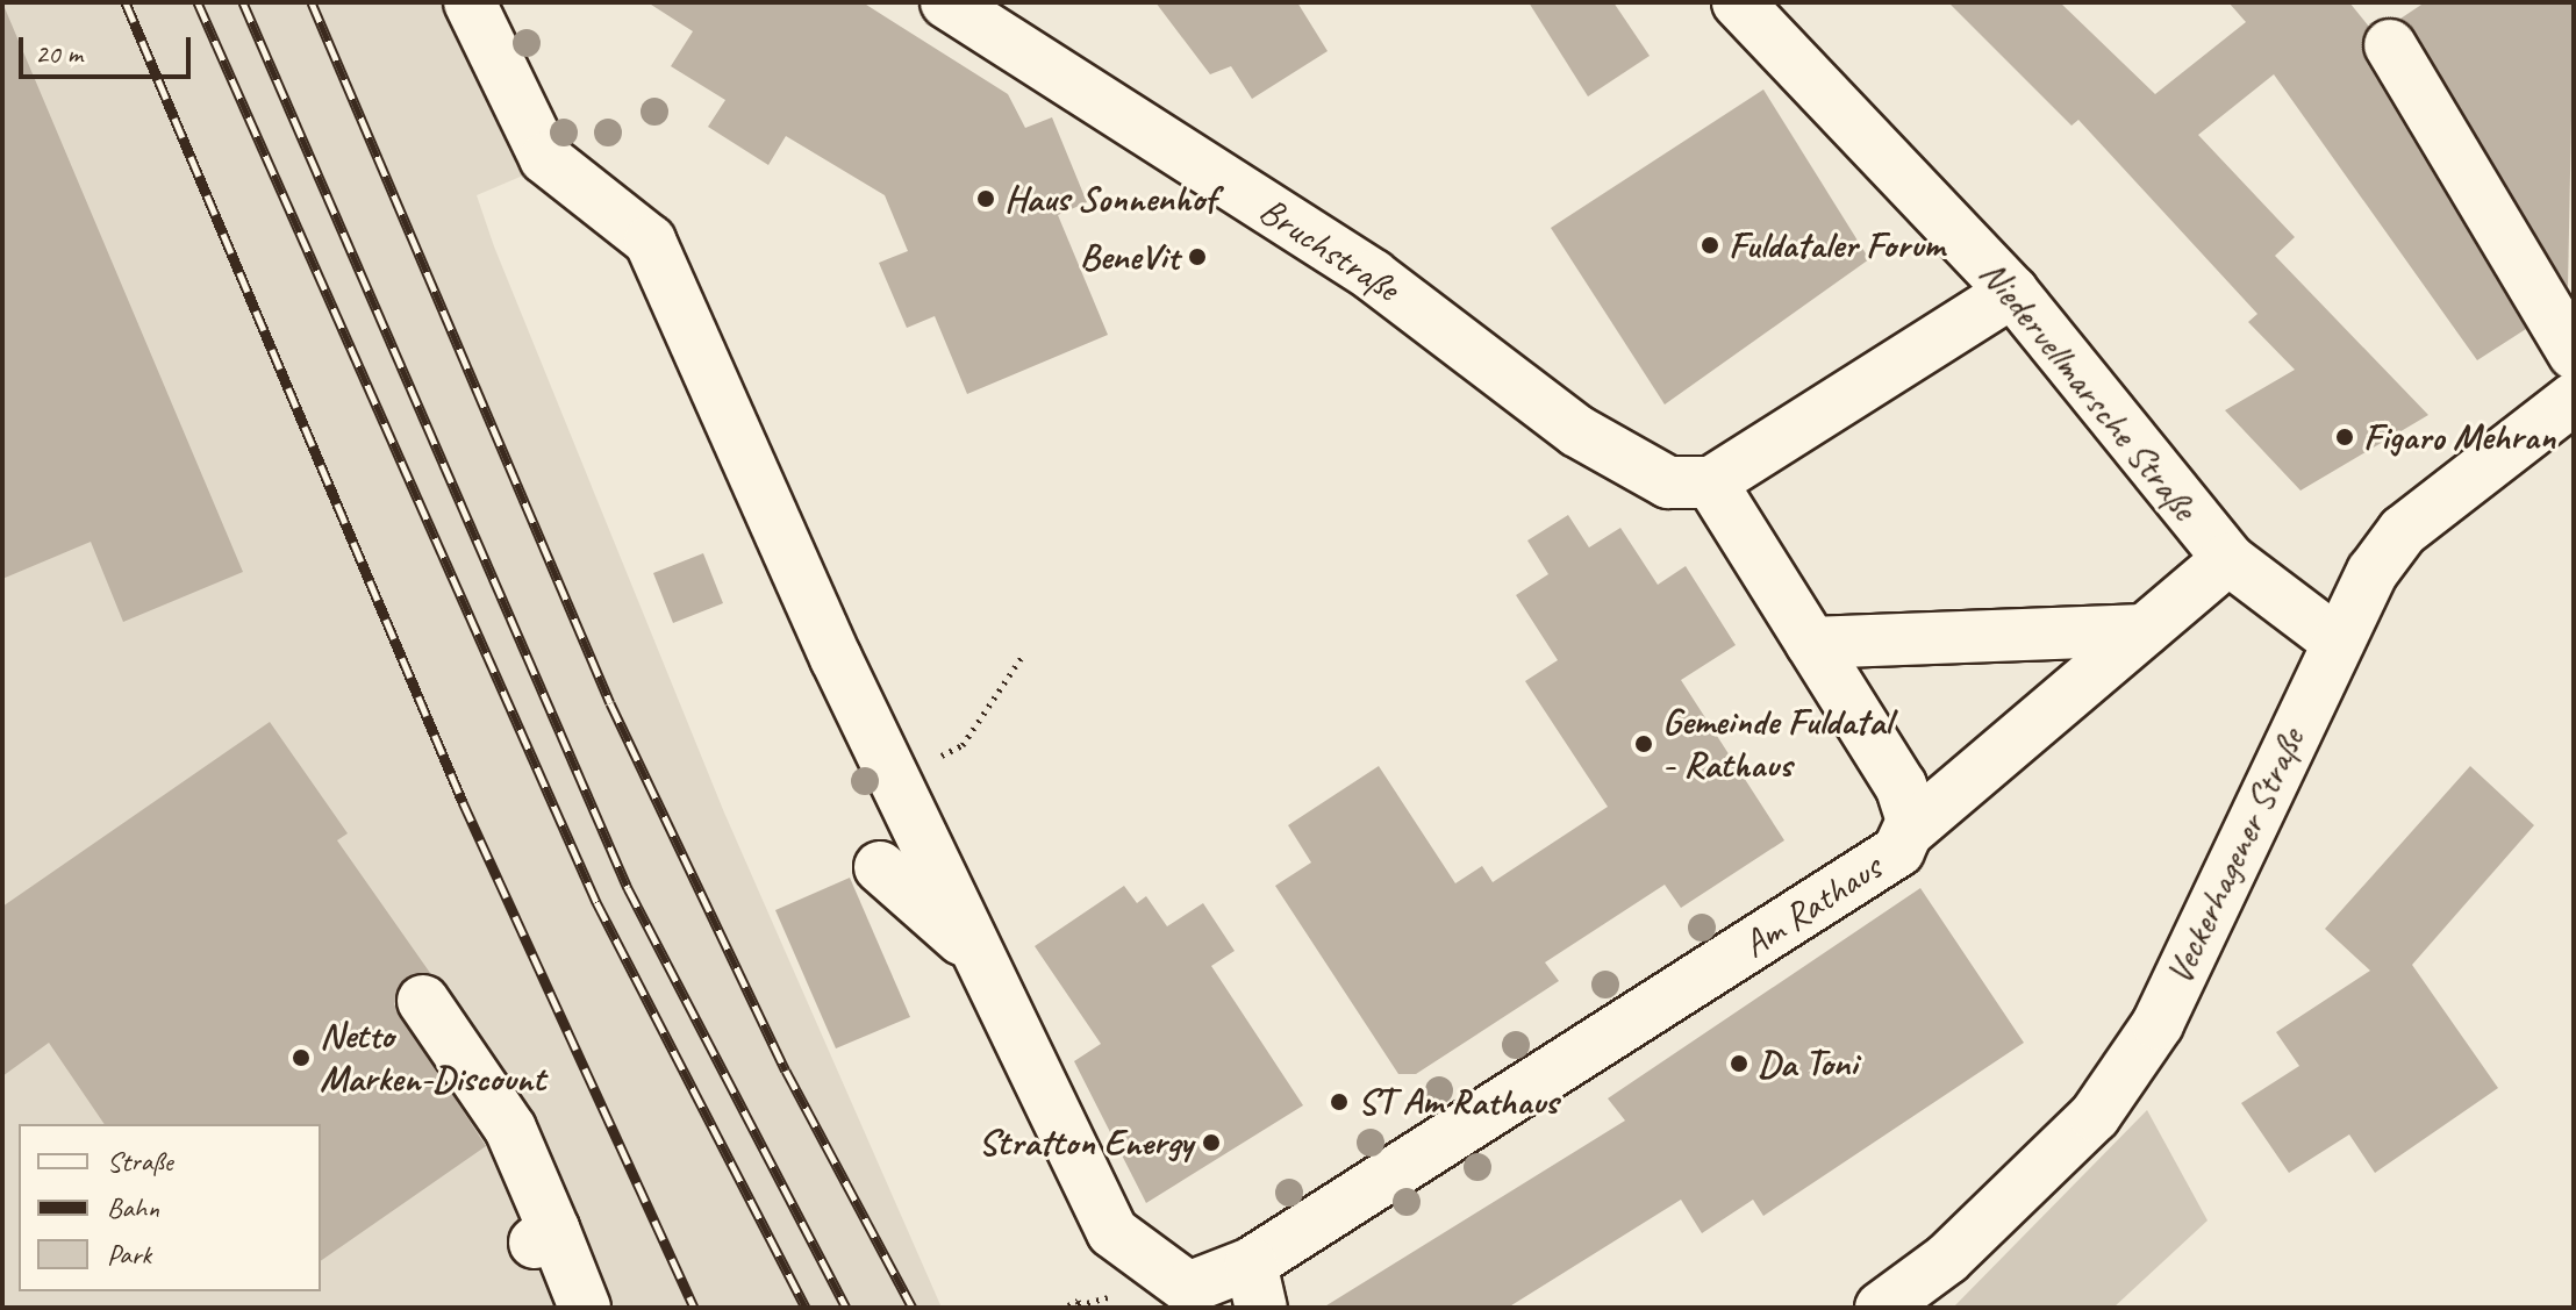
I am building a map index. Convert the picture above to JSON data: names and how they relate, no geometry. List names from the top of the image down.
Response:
{
  "streets": {
    "street": [
      "Bruchstraße",
      "Niedervellmarsche Straße",
      "Veckerhagener Straße",
      "Am Rathaus"
    ]
  },
  "crossings": [
    ["Bruchstraße", "Am Rathaus"],
    ["Niedervellmarsche Straße", "Veckerhagener Straße"]
  ],
  "places": [
    "Haus Sonnenhof",
    "Fuldataler Forum",
    "BeneVit",
    "Figaro Mehran",
    "Gemeinde Fuldatal - Rathaus",
    "Netto Marken-Discount",
    "Da Toni",
    "ST Am Rathaus",
    "Stratton Energy"
  ],
  "legend": ["Straße", "Bahn", "Park"],
  "scale_bar": "20 m"
}
